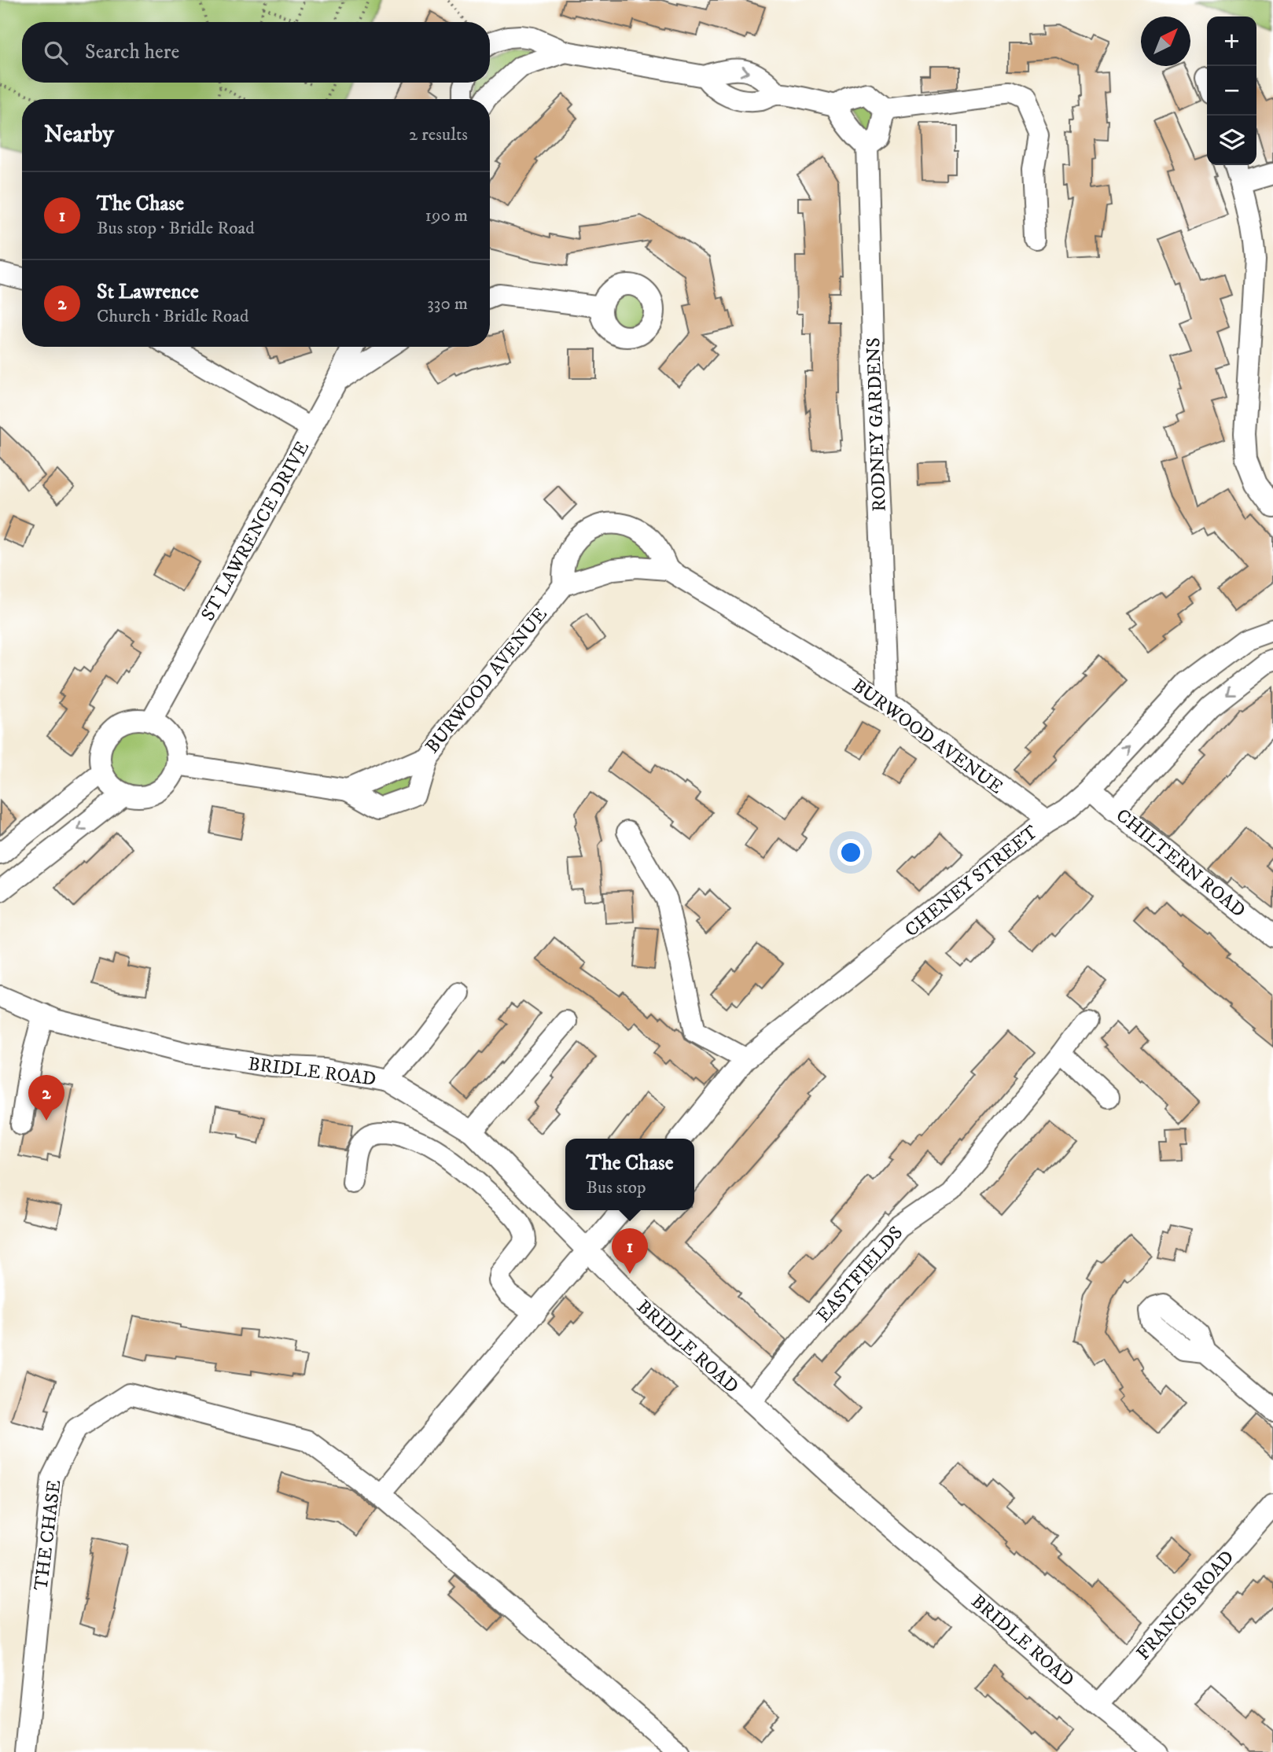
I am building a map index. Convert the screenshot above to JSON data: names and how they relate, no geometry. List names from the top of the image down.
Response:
{
  "streets": {
    "street": [
      "RODNEY GARDENS",
      "ST LAWRENCE DRIVE",
      "BURWOOD AVENUE",
      "CHILTERN ROAD",
      "CHENEY STREET",
      "BRIDLE ROAD",
      "EASTFIELDS",
      "THE CHASE",
      "FRANCIS ROAD"
    ]
  },
  "crossings": [
    ["RODNEY GARDENS", "BURWOOD AVENUE"],
    ["BURWOOD AVENUE", "CHENEY STREET"],
    ["CHILTERN ROAD", "CHENEY STREET"],
    ["BRIDLE ROAD", "EASTFIELDS"],
    ["BRIDLE ROAD", "FRANCIS ROAD"]
  ],
  "north": "top right",
  "page": {
    "map_buttons": ["+", "−"],
    "search": "Search here",
    "heading": ["Nearby", "2 results"],
    "list": [
      {
        "mark": "1",
        "name": "The Chase",
        "note": "Bus stop · Bridle Road",
        "value": "190 m"
      },
      {
        "mark": "2",
        "name": "St Lawrence",
        "note": "Church · Bridle Road",
        "value": "330 m"
      }
    ],
    "pins": ["2", "1"],
    "popup": ["The Chase", "Bus stop"]
  }
}
